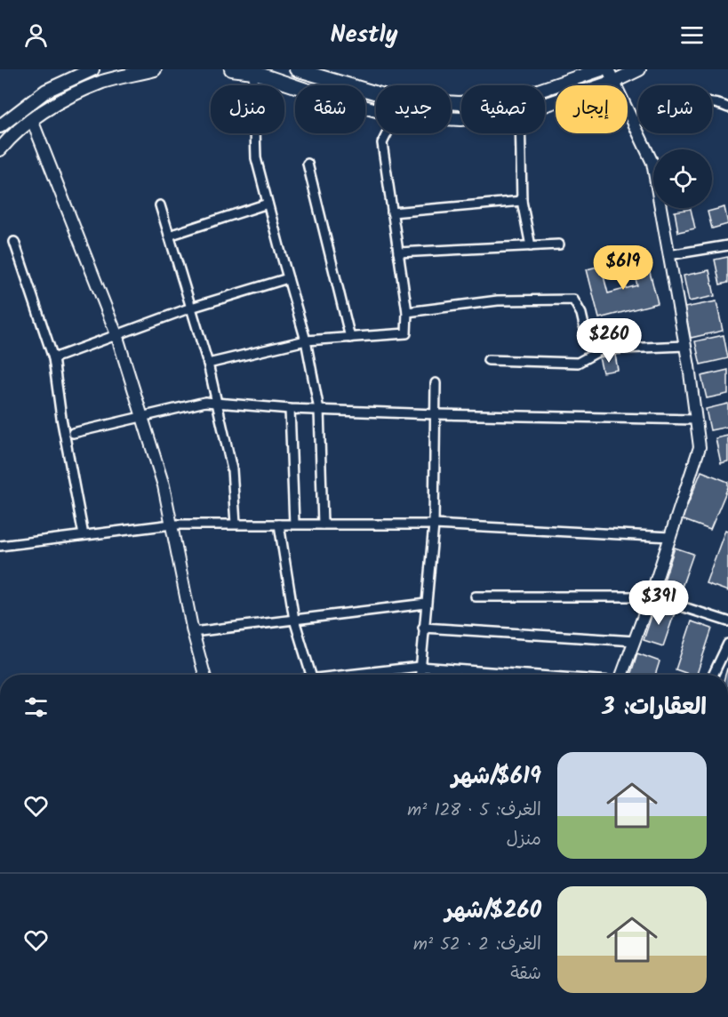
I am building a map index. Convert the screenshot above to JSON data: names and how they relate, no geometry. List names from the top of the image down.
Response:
{
  "page": {
    "header": "Nestly",
    "chip": [
      "شراء",
      "إيجار",
      "تصفية",
      "جديد",
      "شقة",
      "منزل"
    ],
    "price": ["$619", "$260", "$391"],
    "heading": "العقارات: 3",
    "list": [
      {
        "name": "$619/شهر",
        "note": "الغرف: 5 · 128 m² · منزل"
      },
      {
        "name": "$260/شهر",
        "note": "الغرف: 2 · 52 m² · شقة"
      }
    ]
  }
}
